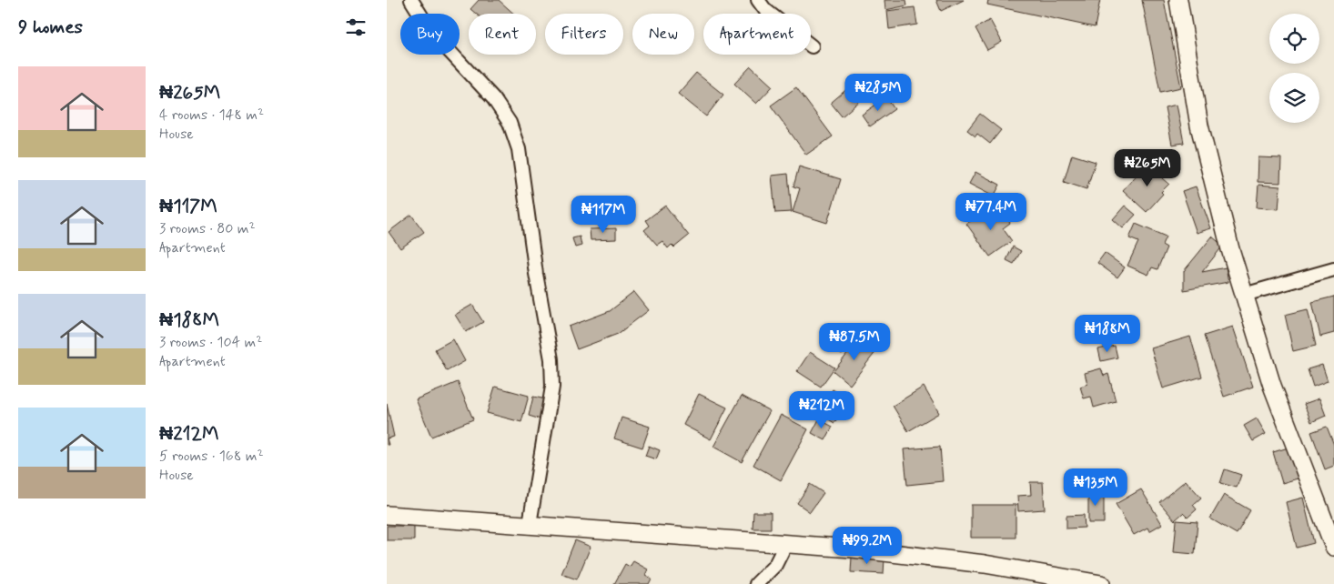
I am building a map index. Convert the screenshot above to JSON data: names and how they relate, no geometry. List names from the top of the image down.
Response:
{
  "page": {
    "heading": "9 homes",
    "chip": [
      "Buy",
      "Rent",
      "Filters",
      "New",
      "Apartment"
    ],
    "list": [
      {
        "name": "₦265M",
        "note": "4 rooms · 148 m² · House"
      },
      {
        "name": "₦117M",
        "note": "3 rooms · 80 m² · Apartment"
      },
      {
        "name": "₦188M",
        "note": "3 rooms · 104 m² · Apartment"
      },
      {
        "name": "₦212M",
        "note": "5 rooms · 168 m² · House"
      }
    ],
    "price": [
      "₦285M",
      "₦265M",
      "₦77.4M",
      "₦117M",
      "₦188M",
      "₦87.5M",
      "₦212M",
      "₦135M",
      "₦99.2M"
    ]
  }
}
